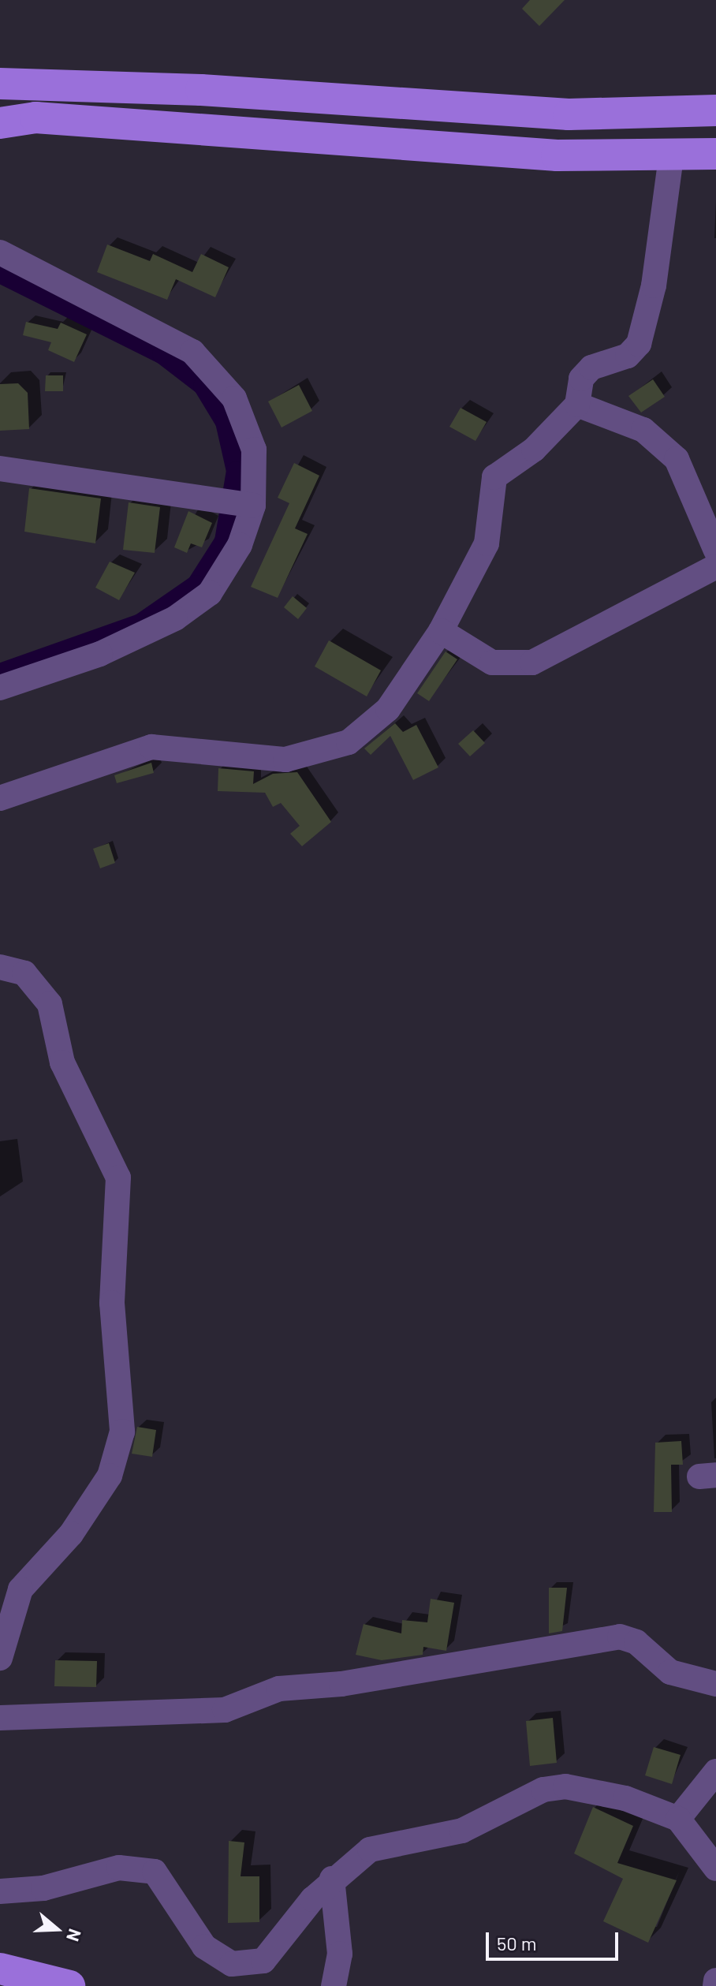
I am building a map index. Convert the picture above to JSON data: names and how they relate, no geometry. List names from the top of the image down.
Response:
{
  "scale_bar": "50 m",
  "north": "right"
}
